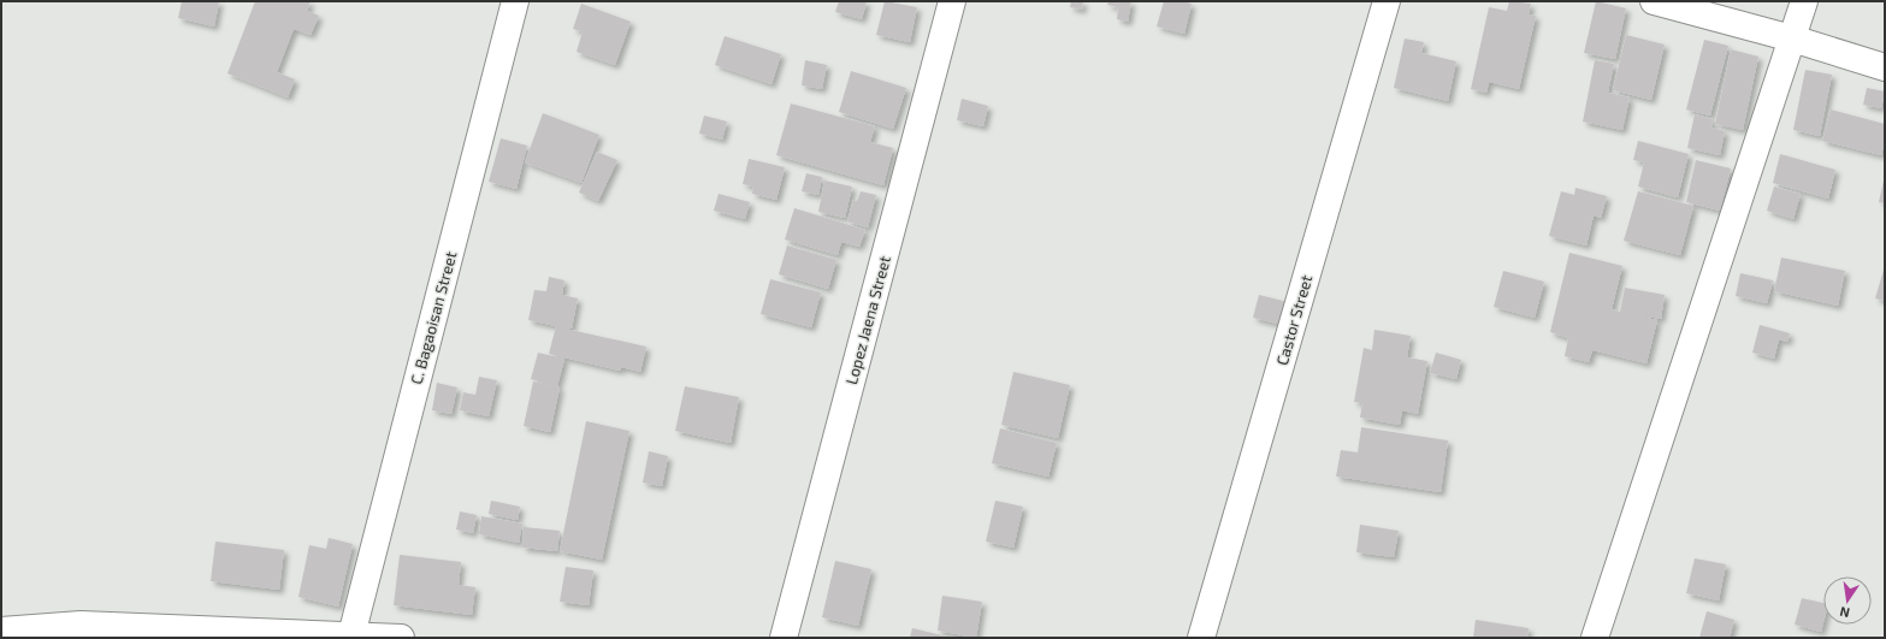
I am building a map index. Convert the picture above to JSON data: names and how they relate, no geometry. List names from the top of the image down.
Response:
{
  "streets": {
    "street": ["C. Bagaoisan Street", "Lopez Jaena Street", "Castor Street"]
  },
  "north": "bottom"
}
